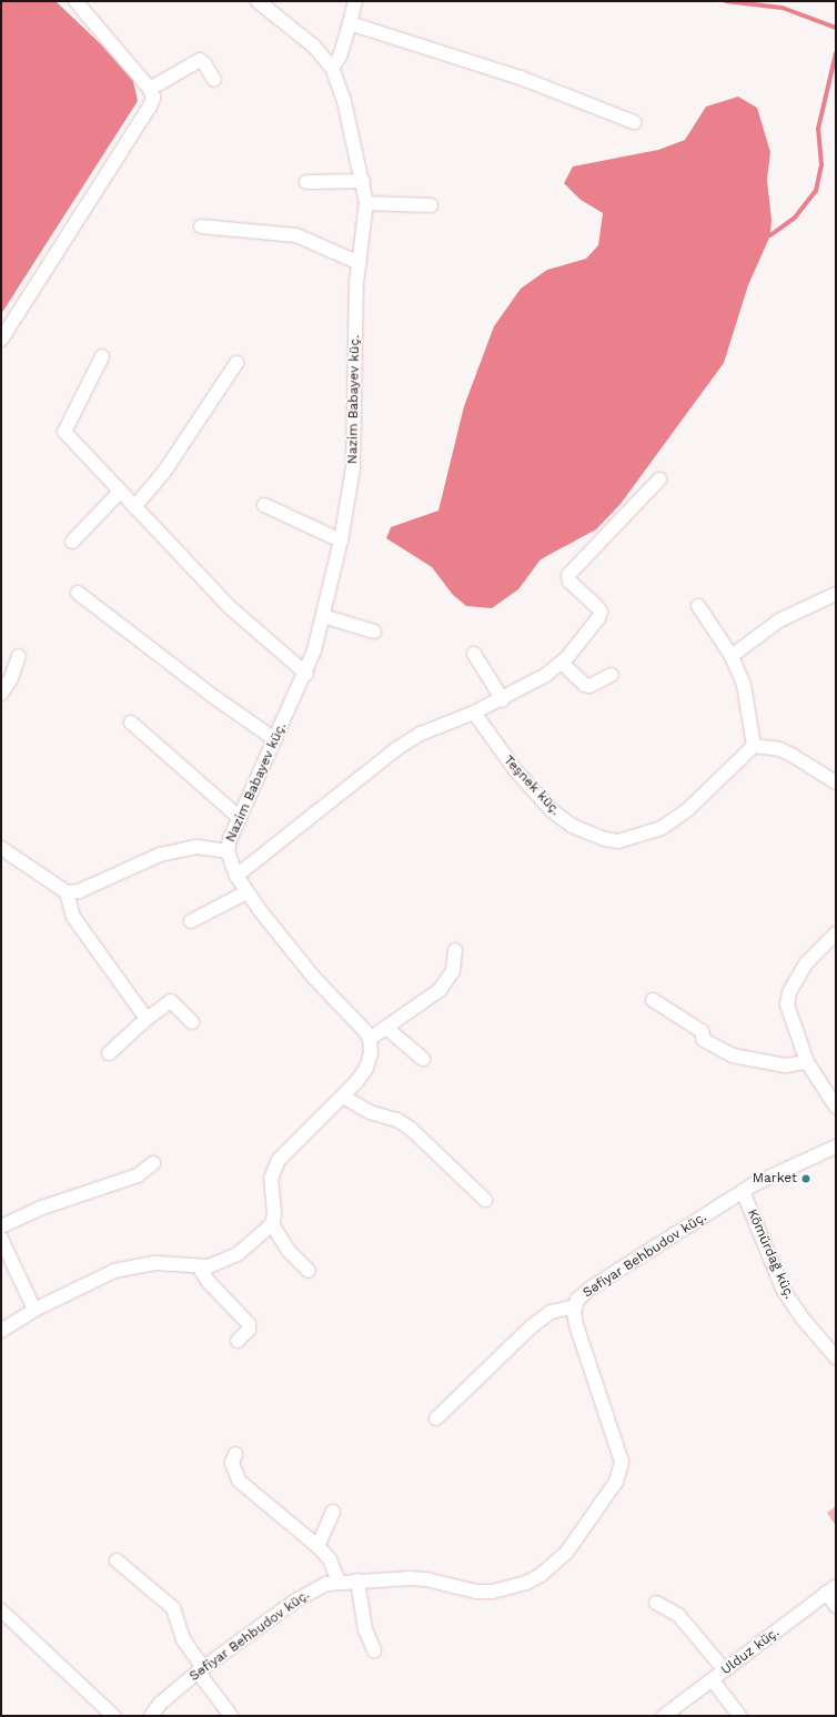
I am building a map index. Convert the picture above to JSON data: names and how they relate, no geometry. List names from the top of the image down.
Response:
{
  "streets": {
    "street": [
      "Nazim Babayev küç.",
      "Teşnək küç.",
      "Kömürdağ küç.",
      "Səfiyar Behbudov küç.",
      "Ulduz küç."
    ]
  },
  "crossings": [
    ["Kömürdağ küç.", "Səfiyar Behbudov küç."]
  ],
  "places": ["Market"]
}
